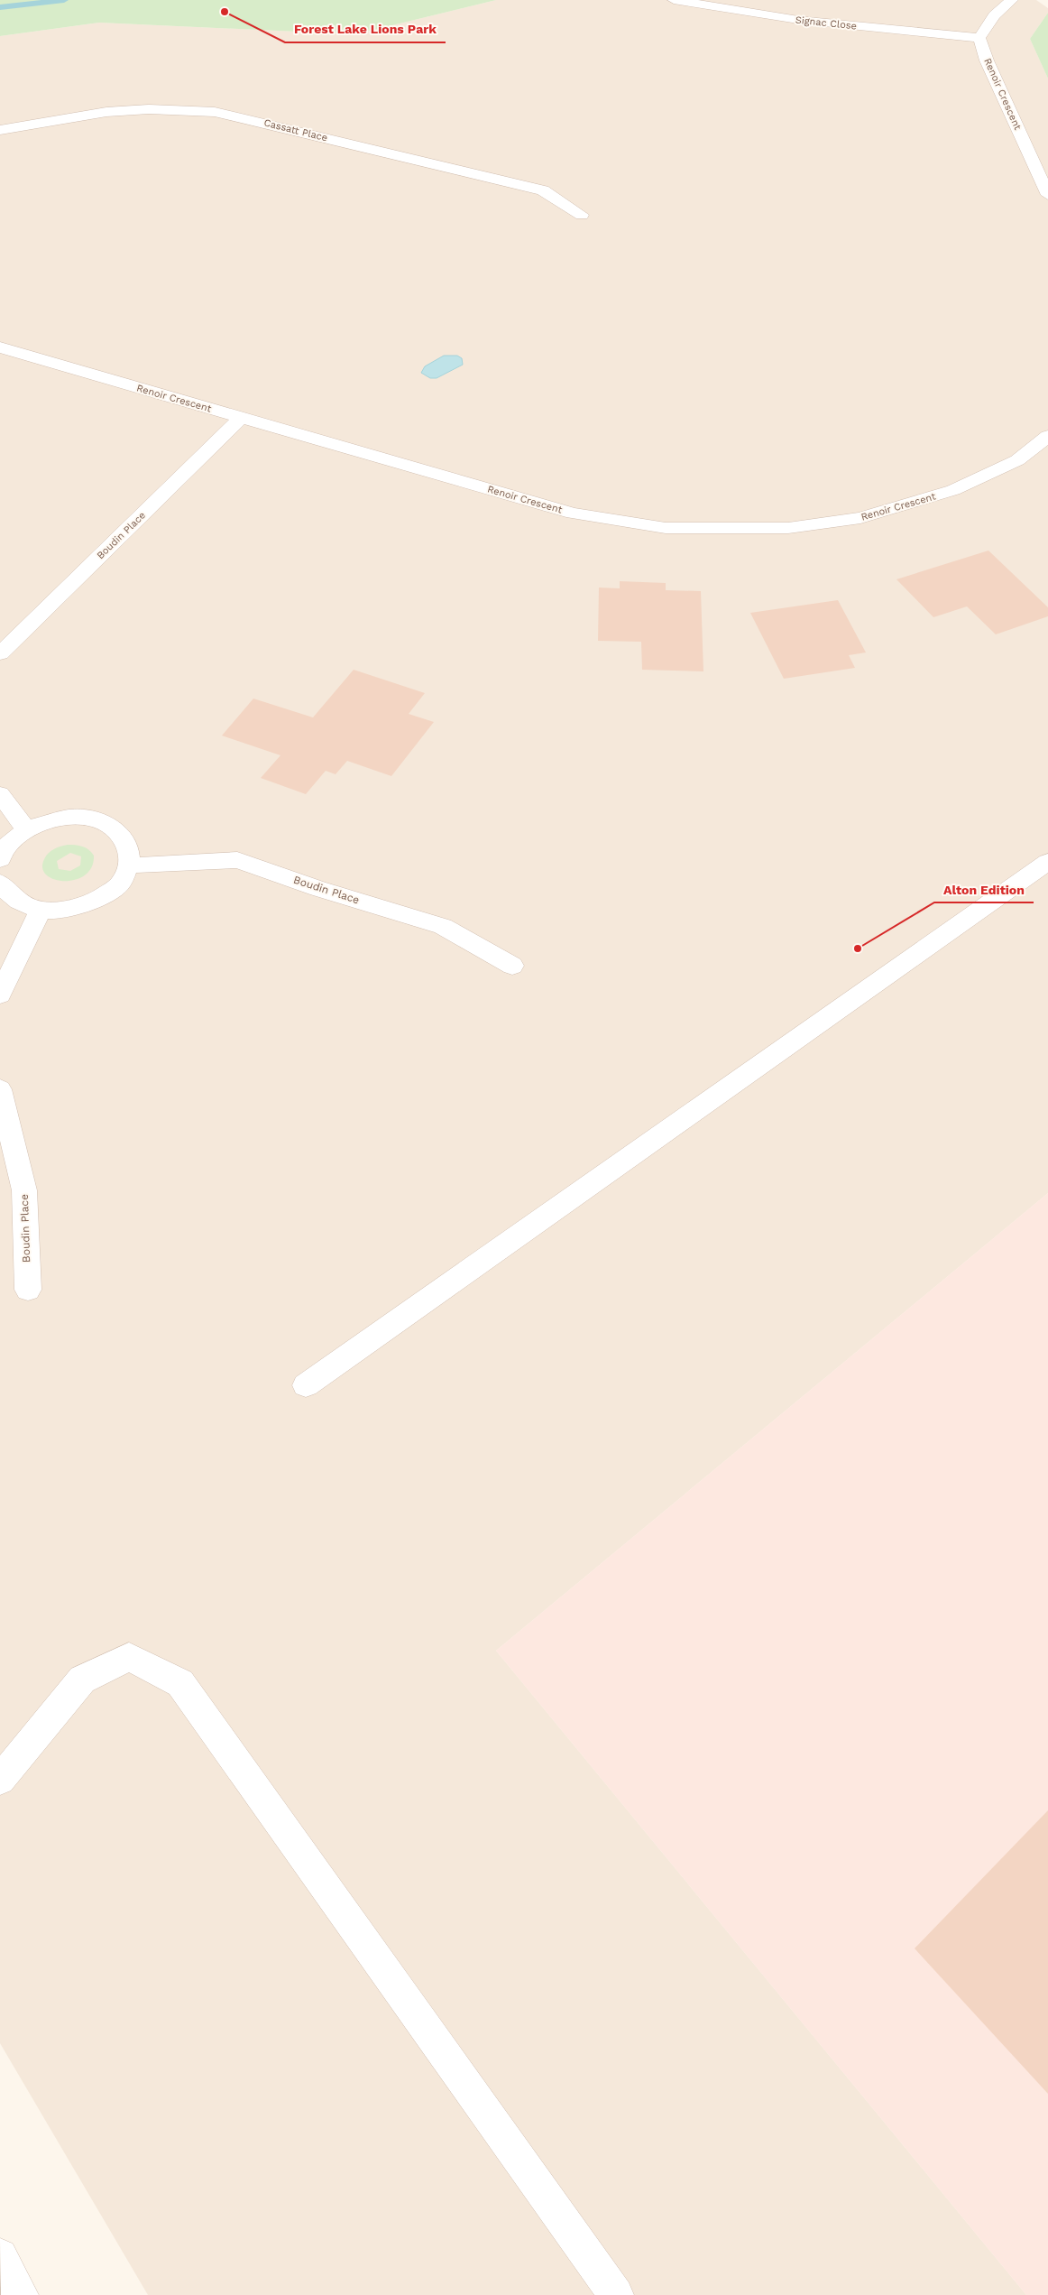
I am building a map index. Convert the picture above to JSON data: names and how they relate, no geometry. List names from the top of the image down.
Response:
{
  "streets": {
    "street": [
      "Signac Close",
      "Renoir Crescent",
      "Cassatt Place",
      "Boudin Place"
    ]
  },
  "crossings": [
    ["Signac Close", "Renoir Crescent"],
    ["Renoir Crescent", "Boudin Place"]
  ],
  "places": ["Forest Lake Lions Park", "Alton Edition"]
}
